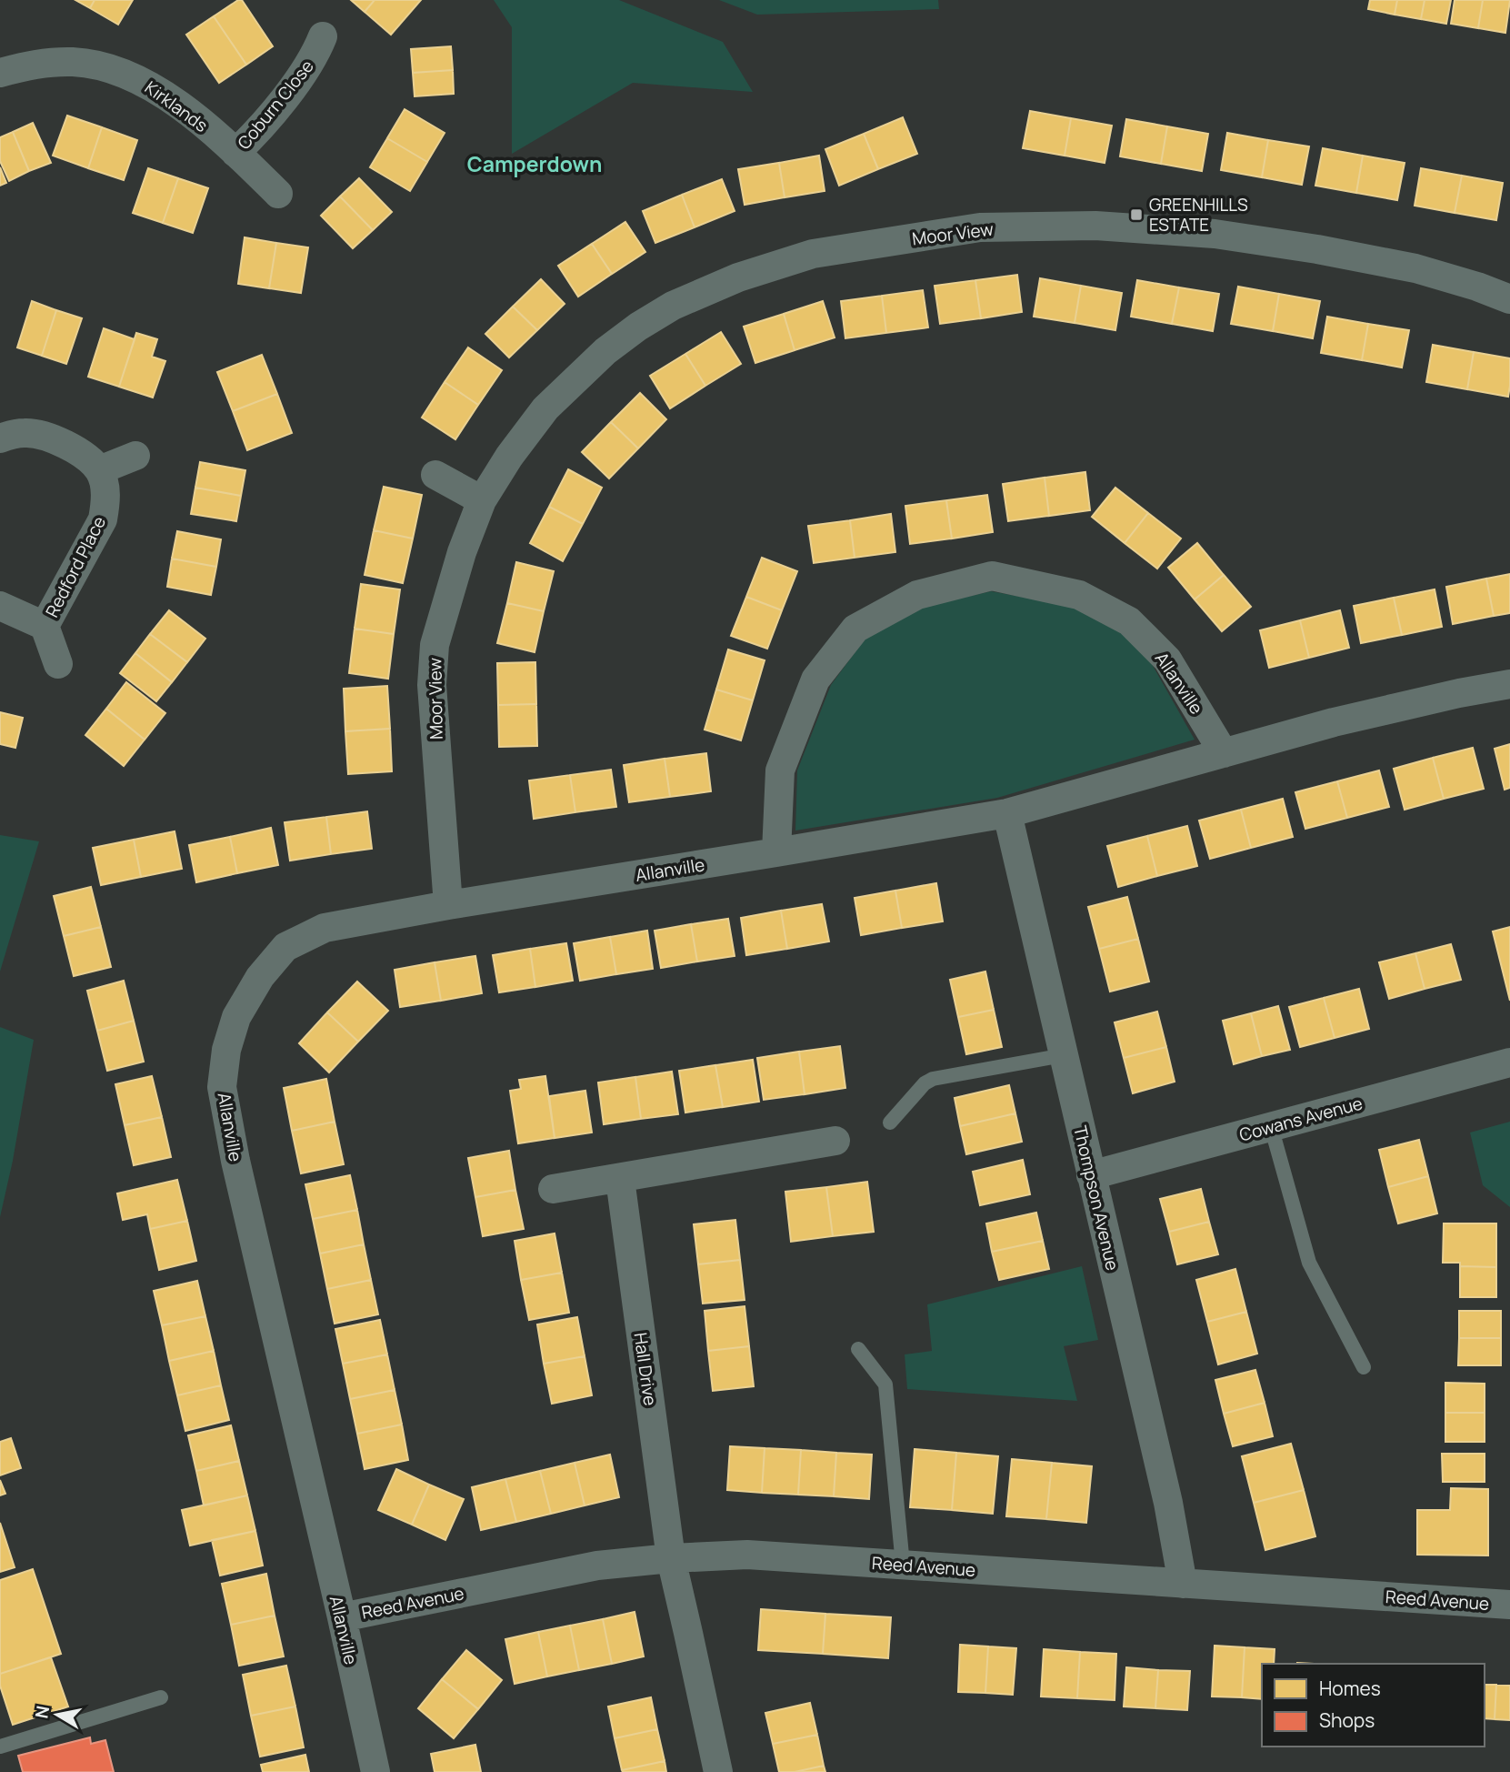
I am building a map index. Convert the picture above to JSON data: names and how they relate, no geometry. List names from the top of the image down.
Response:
{
  "streets": {
    "street": [
      "Coburn Close",
      "Kirklands",
      "Moor View",
      "Redford Place",
      "Allanville",
      "Cowans Avenue",
      "Thompson Avenue",
      "Hall Drive",
      "Reed Avenue"
    ]
  },
  "crossings": [
    ["Coburn Close", "Kirklands"],
    ["Moor View", "Allanville"],
    ["Allanville", "Thompson Avenue"],
    ["Allanville", "Reed Avenue"],
    ["Cowans Avenue", "Thompson Avenue"],
    ["Thompson Avenue", "Reed Avenue"],
    ["Hall Drive", "Reed Avenue"]
  ],
  "districts": ["Camperdown"],
  "places": {
    "transit": ["GREENHILLS ESTATE"]
  },
  "legend": ["Homes", "Shops"],
  "north": "left"
}
